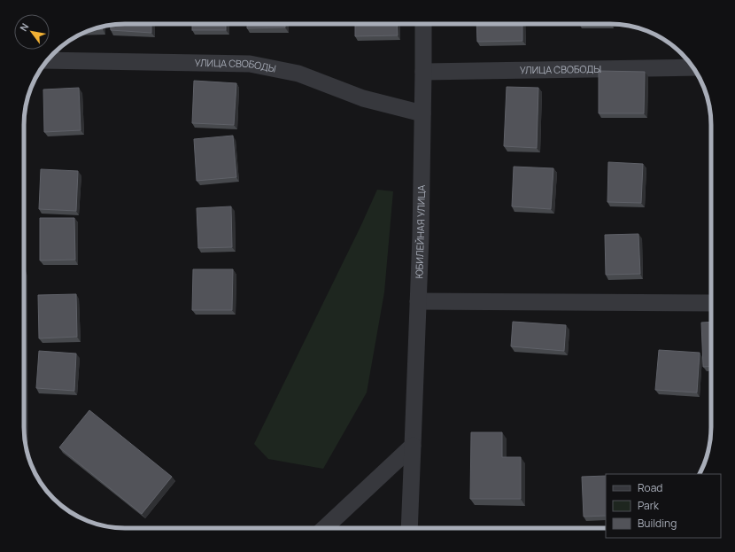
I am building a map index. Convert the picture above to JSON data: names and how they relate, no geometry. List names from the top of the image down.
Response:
{
  "streets": {
    "street": ["УЛИЦА СВОБОДЫ", "ЮБИЛЕЙНАЯ УЛИЦА"]
  },
  "crossings": [
    ["УЛИЦА СВОБОДЫ", "ЮБИЛЕЙНАЯ УЛИЦА"]
  ],
  "legend": ["Road", "Park", "Building"],
  "north": "top left"
}
